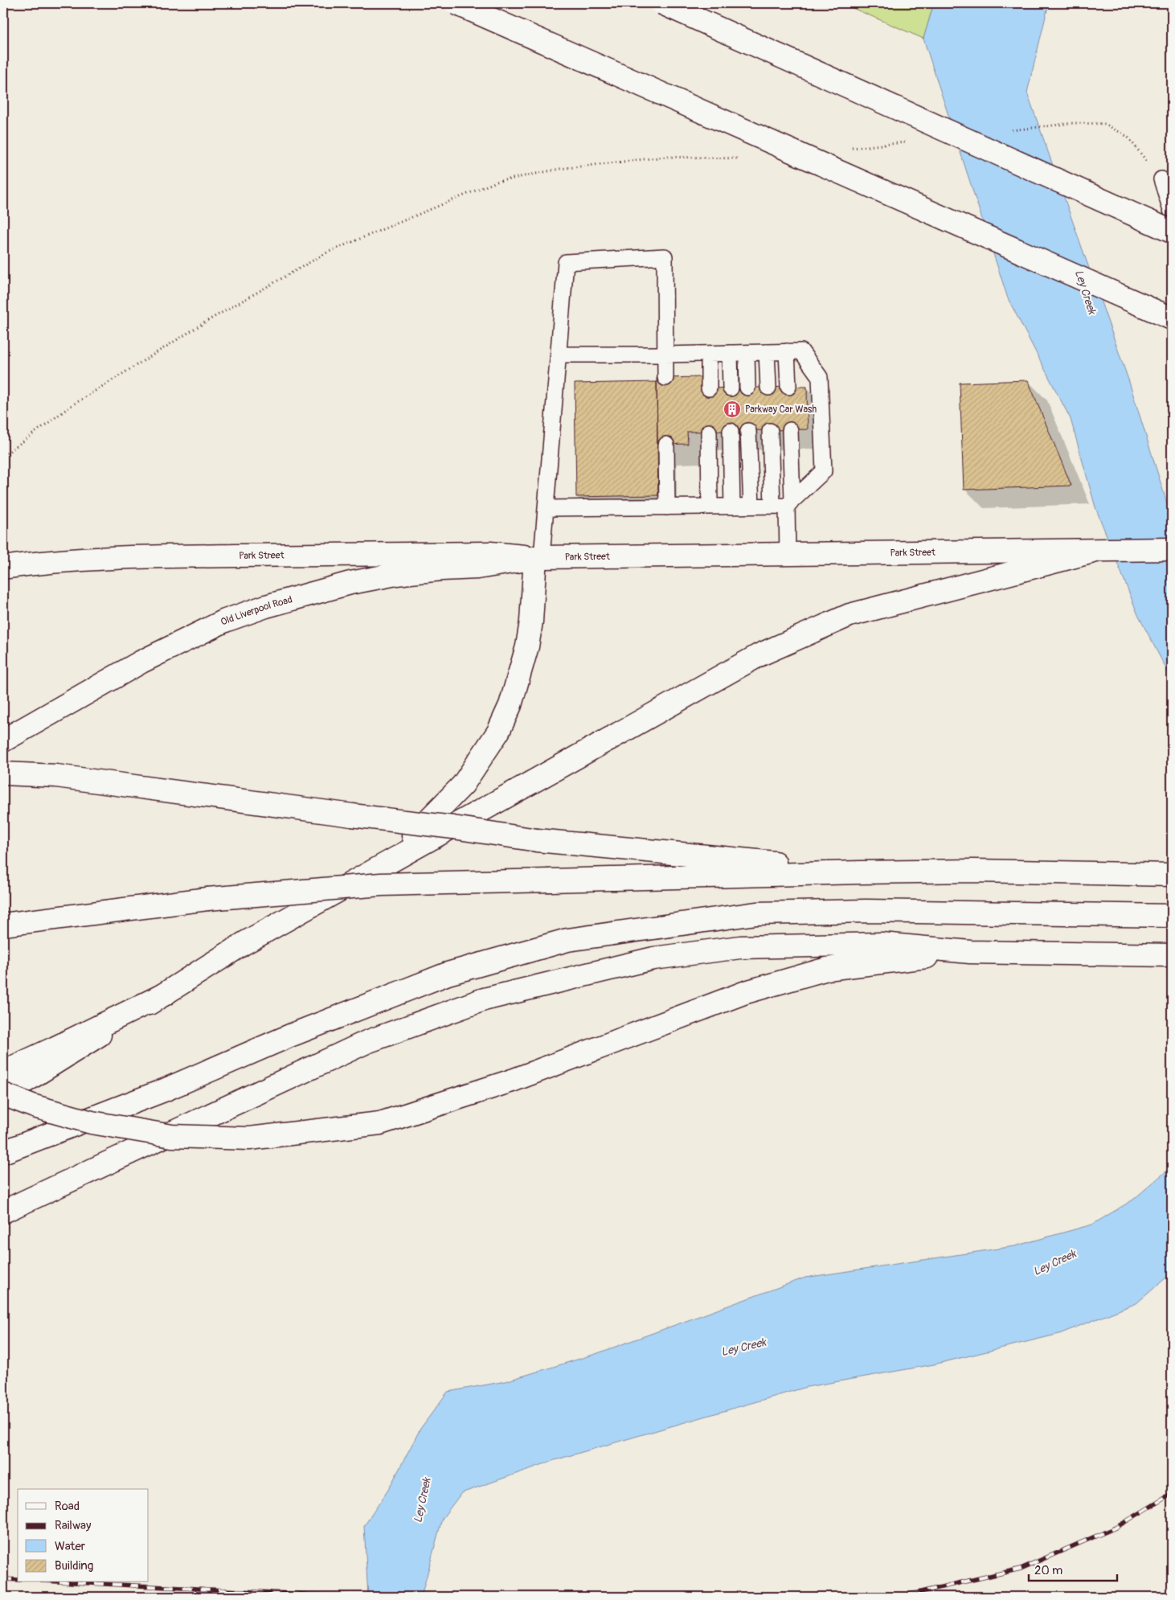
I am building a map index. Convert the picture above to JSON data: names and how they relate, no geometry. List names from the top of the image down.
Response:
{
  "streets": {
    "main road": ["Park Street", "Old Liverpool Road"]
  },
  "crossings": [
    ["Park Street", "Old Liverpool Road"]
  ],
  "water": ["Ley Creek"],
  "places": {
    "building": ["Parkway Car Wash"]
  },
  "legend": [
    "Road",
    "Railway",
    "Water",
    "Building"
  ],
  "scale_bar": "20 m"
}
